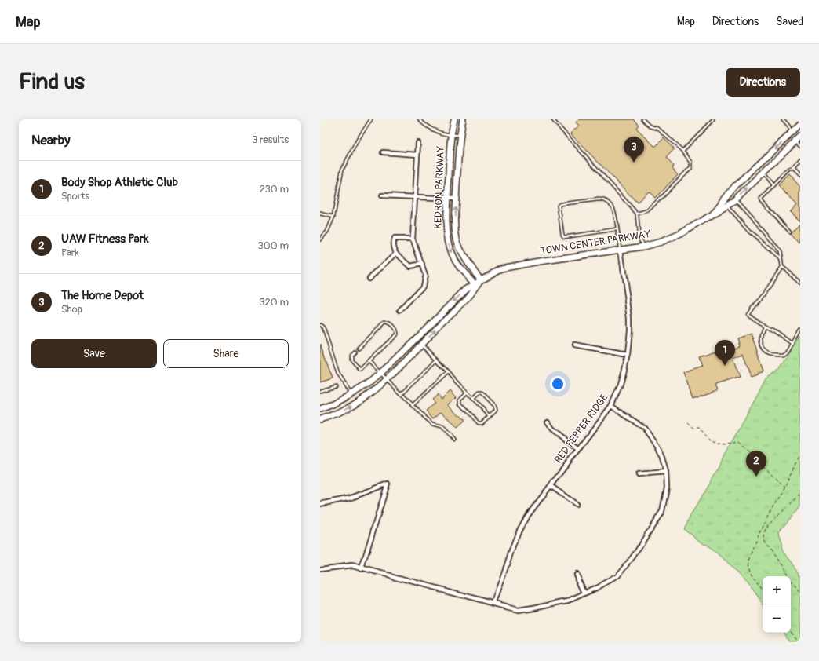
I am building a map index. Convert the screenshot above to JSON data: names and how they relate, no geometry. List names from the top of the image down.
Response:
{
  "streets": {
    "street": ["KEDRON PARKWAY", "TOWN CENTER PARKWAY", "RED PEPPER RIDGE"]
  },
  "crossings": [
    ["KEDRON PARKWAY", "TOWN CENTER PARKWAY"],
    ["TOWN CENTER PARKWAY", "RED PEPPER RIDGE"]
  ],
  "page": {
    "header": "Map",
    "nav": ["Map", "Directions", "Saved"],
    "buttons": [
      "Directions",
      ["Save", "Share"]
    ],
    "title": "Find us",
    "heading": ["Nearby", "3 results"],
    "pins": ["3", "1", "2"],
    "list": [
      {
        "mark": "1",
        "name": "Body Shop Athletic Club",
        "note": "Sports",
        "value": "230 m"
      },
      {
        "mark": "2",
        "name": "UAW Fitness Park",
        "note": "Park",
        "value": "300 m"
      },
      {
        "mark": "3",
        "name": "The Home Depot",
        "note": "Shop",
        "value": "320 m"
      }
    ],
    "map_buttons": ["+", "−"]
  }
}
